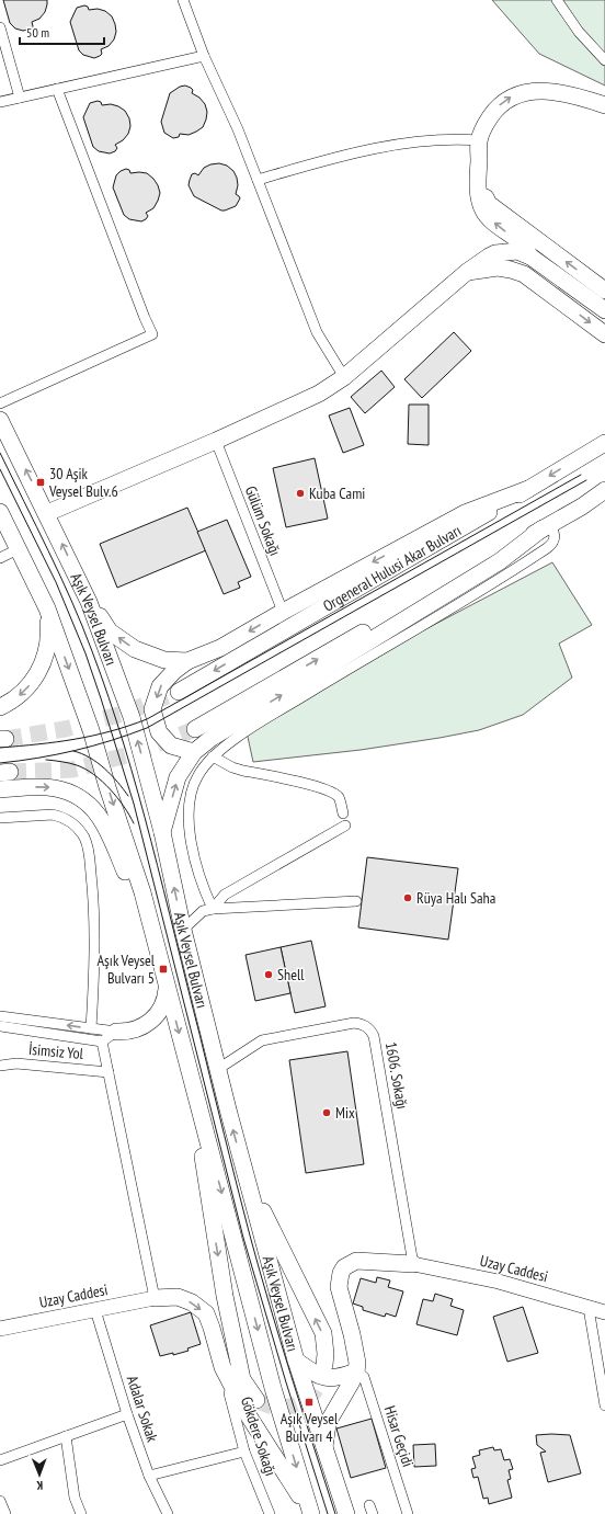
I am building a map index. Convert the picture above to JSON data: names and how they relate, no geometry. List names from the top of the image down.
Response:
{
  "streets": {
    "main road": ["Orgeneral Hulusi Akar Bulvarı", "Aşık Veysel Bulvarı", "Uzay Caddesi"],
    "street": [
      "Gülüm Sokağı",
      "İsimsiz Yol",
      "1606. Sokağı",
      "Adalar Sokak",
      "Gökdere Sokağı",
      "Hisar Geçidi"
    ]
  },
  "crossings": [
    ["Aşık Veysel Bulvarı", "1606. Sokağı"],
    ["1606. Sokağı", "Uzay Caddesi"],
    ["Uzay Caddesi", "Adalar Sokak"]
  ],
  "places": {
    "transit": ["30 Aşik Veysel Bulv.6", "Aşık Veysel Bulvarı 5", "Aşık Veysel Bulvarı 4"],
    "other": [
      "Kuba Cami",
      "Rüya Halı Saha",
      "Shell",
      "Mix"
    ]
  },
  "scale_bar": "50 m",
  "north": "bottom"
}
